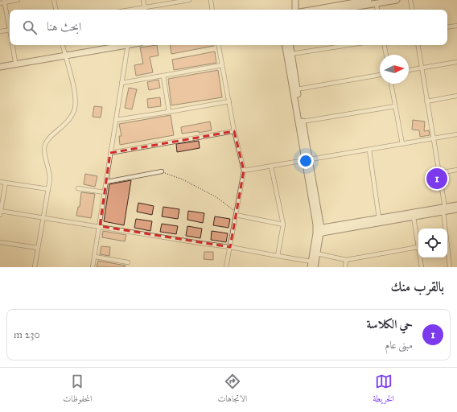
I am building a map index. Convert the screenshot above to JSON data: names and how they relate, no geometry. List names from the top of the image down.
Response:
{
  "north": "right",
  "page": {
    "search": "ابحث هنا",
    "pins": "1",
    "heading": "بالقرب منك",
    "list": [
      {
        "mark": "1",
        "name": "حي الكلاسة",
        "note": "مبنى عام",
        "value": "230 m"
      }
    ],
    "nav": ["الخريطة", "الاتجاهات", "المحفوظات"]
  }
}
